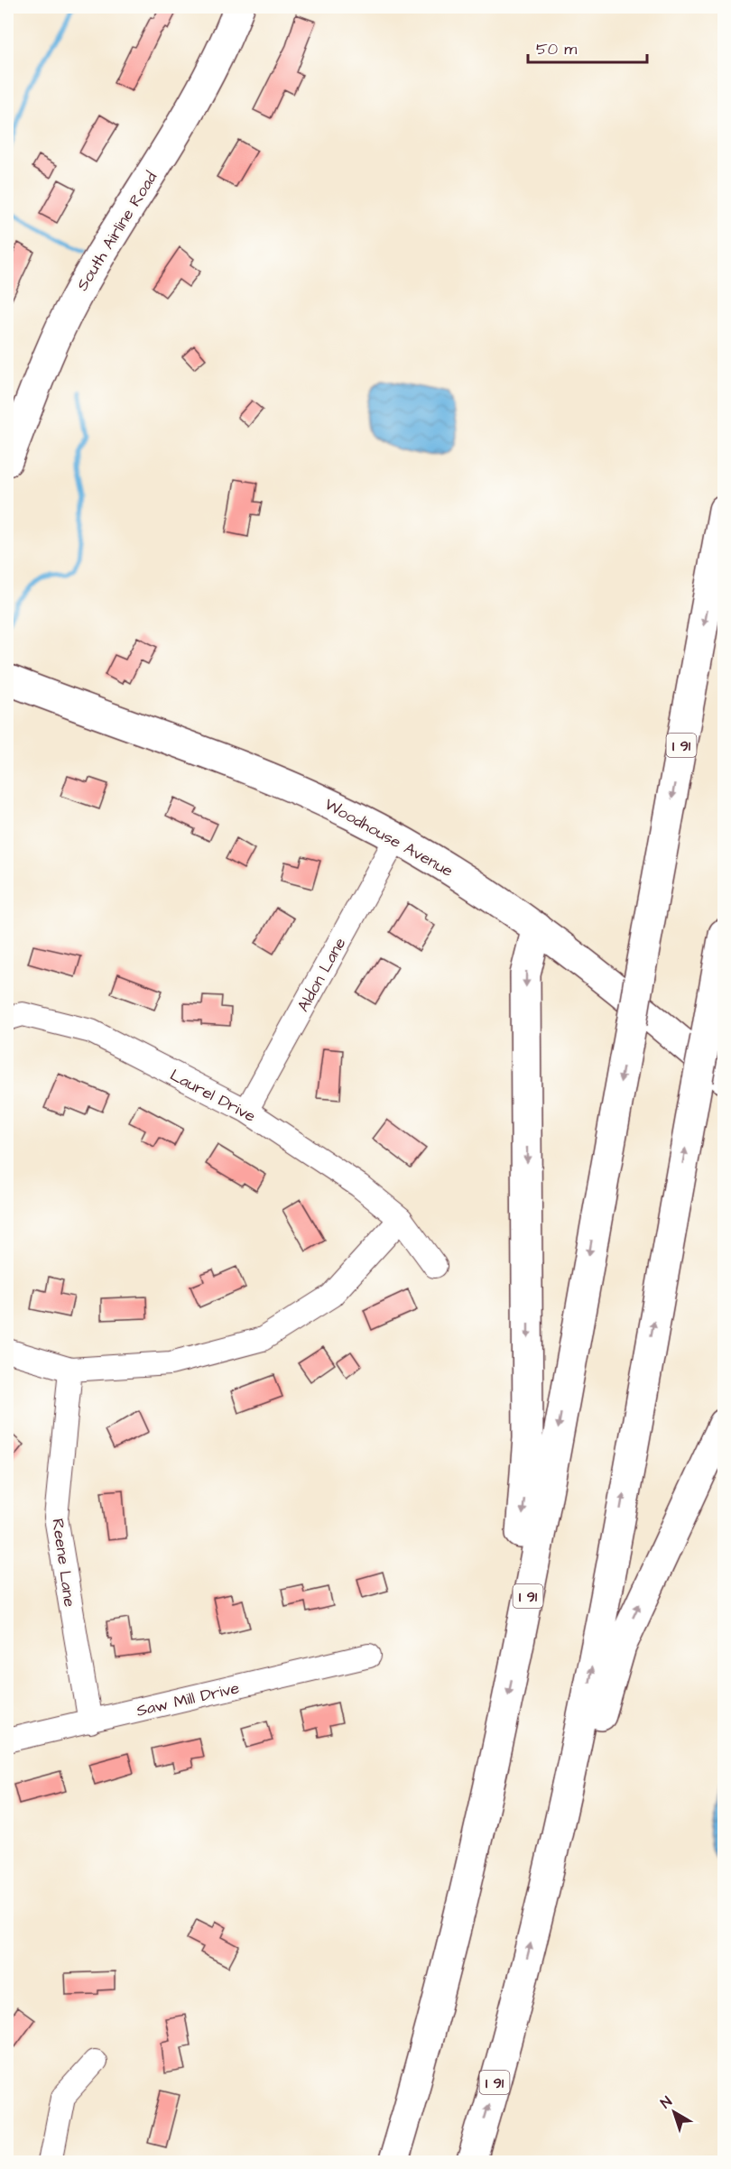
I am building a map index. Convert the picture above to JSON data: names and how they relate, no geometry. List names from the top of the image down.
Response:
{
  "streets": {
    "main road": ["South Airline Road", "I 91", "Woodhouse Avenue"],
    "street": [
      "Aldon Lane",
      "Laurel Drive",
      "Reene Lane",
      "Saw Mill Drive"
    ]
  },
  "crossings": [
    ["I 91", "Woodhouse Avenue"],
    ["Woodhouse Avenue", "Aldon Lane"],
    ["Aldon Lane", "Laurel Drive"],
    ["Reene Lane", "Saw Mill Drive"]
  ],
  "scale_bar": "50 m",
  "north": "top left"
}
